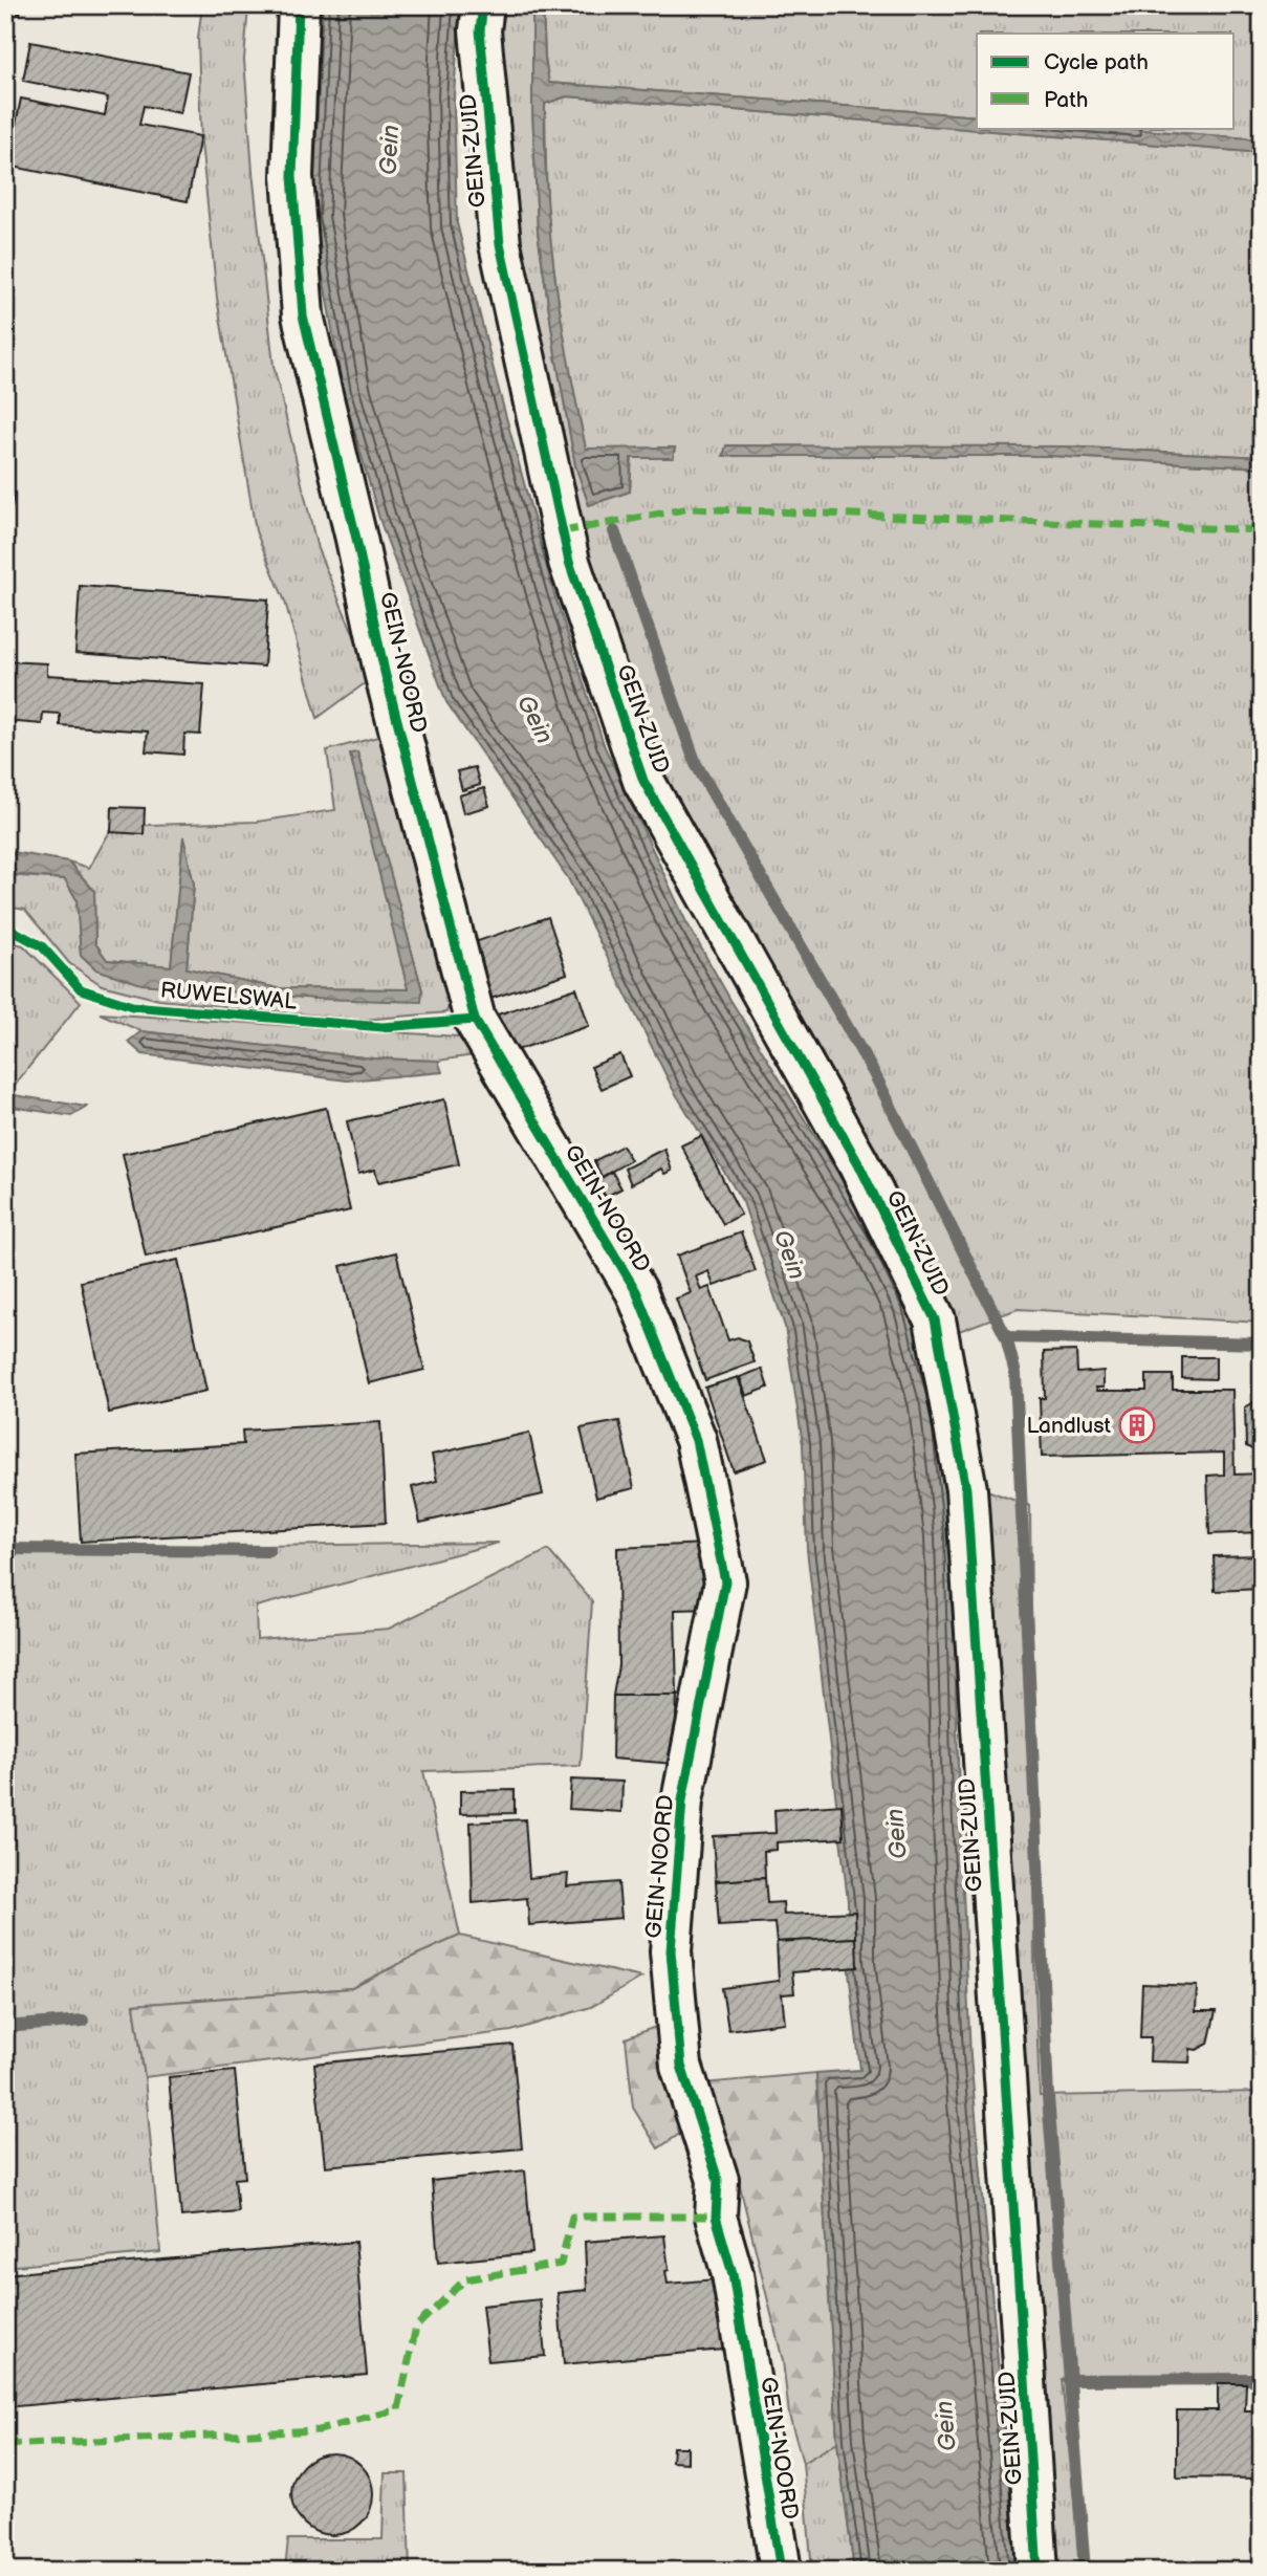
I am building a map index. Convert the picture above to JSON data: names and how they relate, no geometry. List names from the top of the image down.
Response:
{
  "streets": {
    "street": ["GEIN-ZUID", "GEIN-NOORD"],
    "cycle path": ["RUWELSWAL"]
  },
  "water": ["Gein"],
  "places": {
    "building": ["Landlust"]
  },
  "legend": ["Cycle path", "Path"]
}
